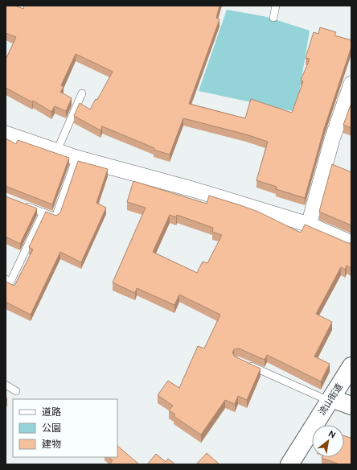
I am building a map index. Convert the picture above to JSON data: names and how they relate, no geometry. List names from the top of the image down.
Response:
{
  "streets": {
    "street": ["流山街道"]
  },
  "legend": ["道路", "公園", "建物"],
  "north": "top right"
}
